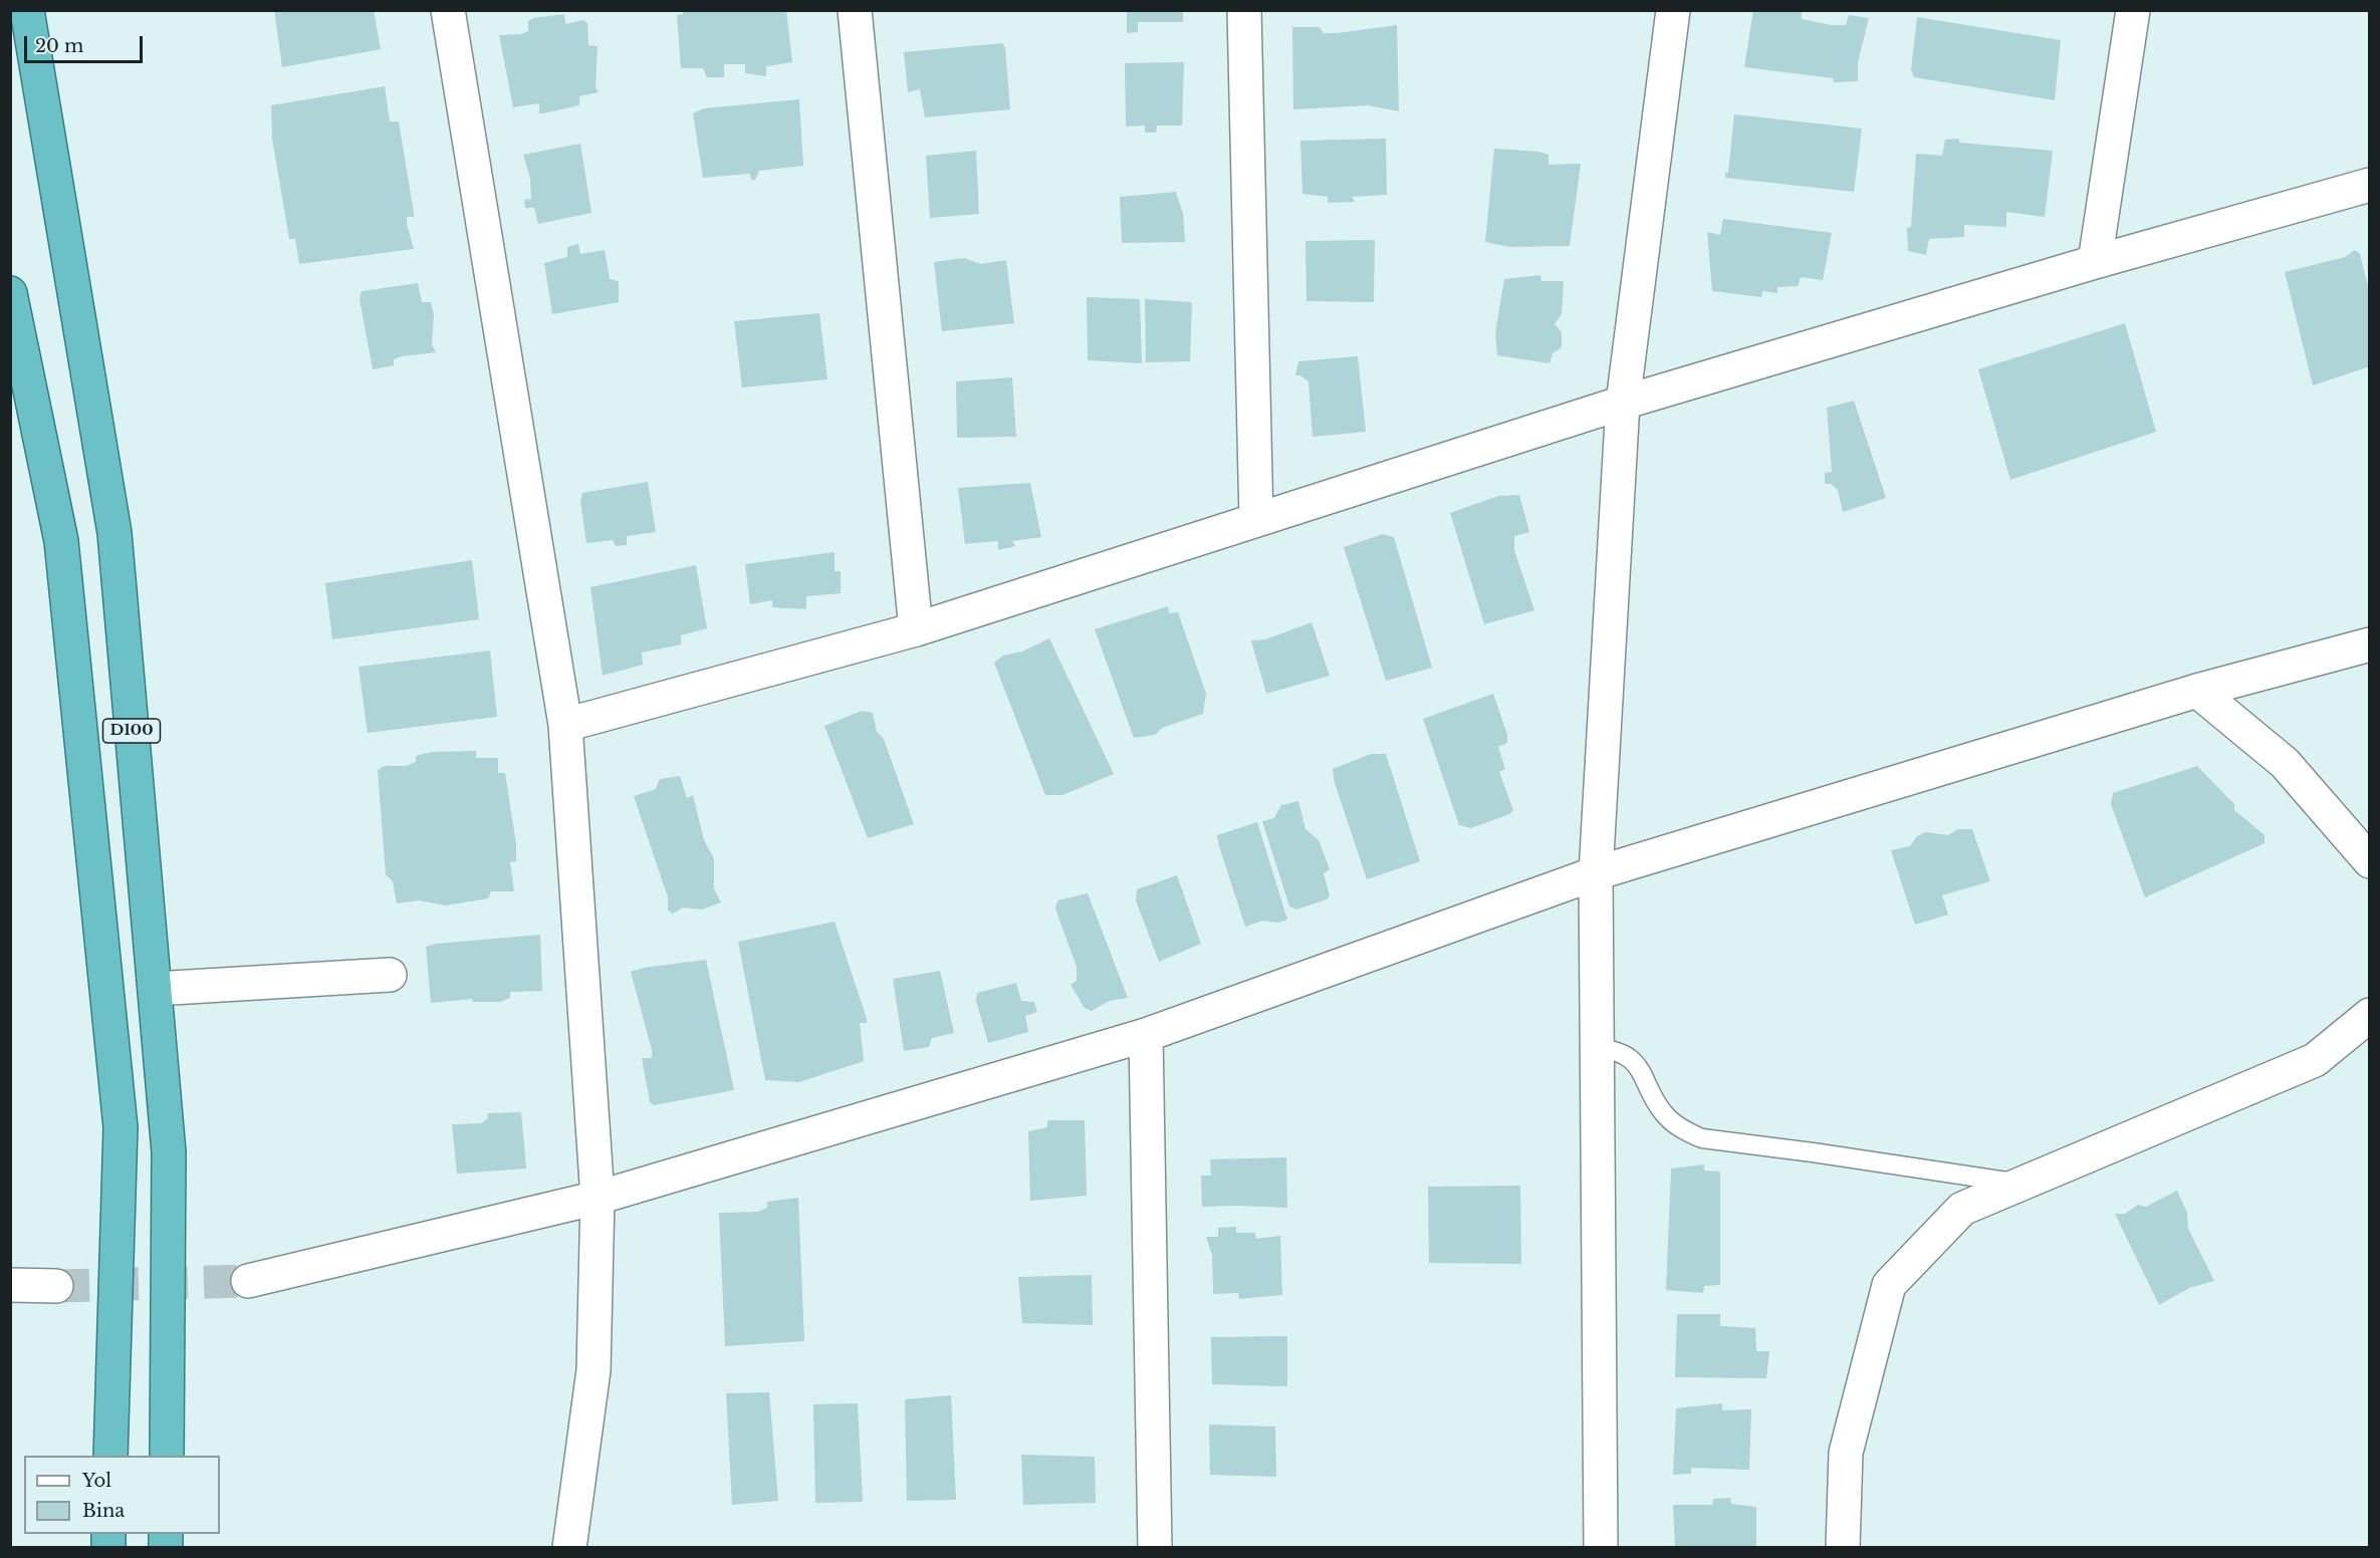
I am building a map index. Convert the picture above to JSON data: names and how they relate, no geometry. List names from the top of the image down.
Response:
{
  "streets": {
    "highway": ["D100"]
  },
  "legend": ["Yol", "Bina"],
  "scale_bar": "20 m"
}
